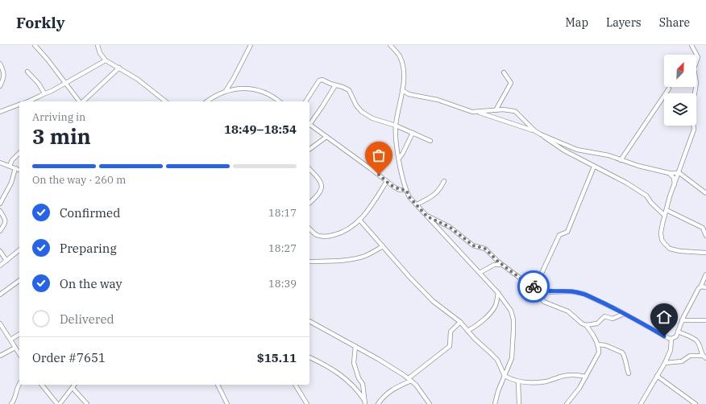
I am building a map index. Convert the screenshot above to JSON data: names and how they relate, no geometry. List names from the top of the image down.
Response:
{
  "north": "top right",
  "page": {
    "header": "Forkly",
    "nav": ["Map", "Layers", "Share"],
    "heading": ["3 min", "Arriving in", "18:49–18:54"],
    "panel": ["Order #7651", "$15.11"],
    "bar": "On the way · 260 m",
    "list": [
      ["Confirmed", "18:17"],
      ["Preparing", "18:27"],
      ["On the way", "18:39"],
      "Delivered"
    ]
  }
}
